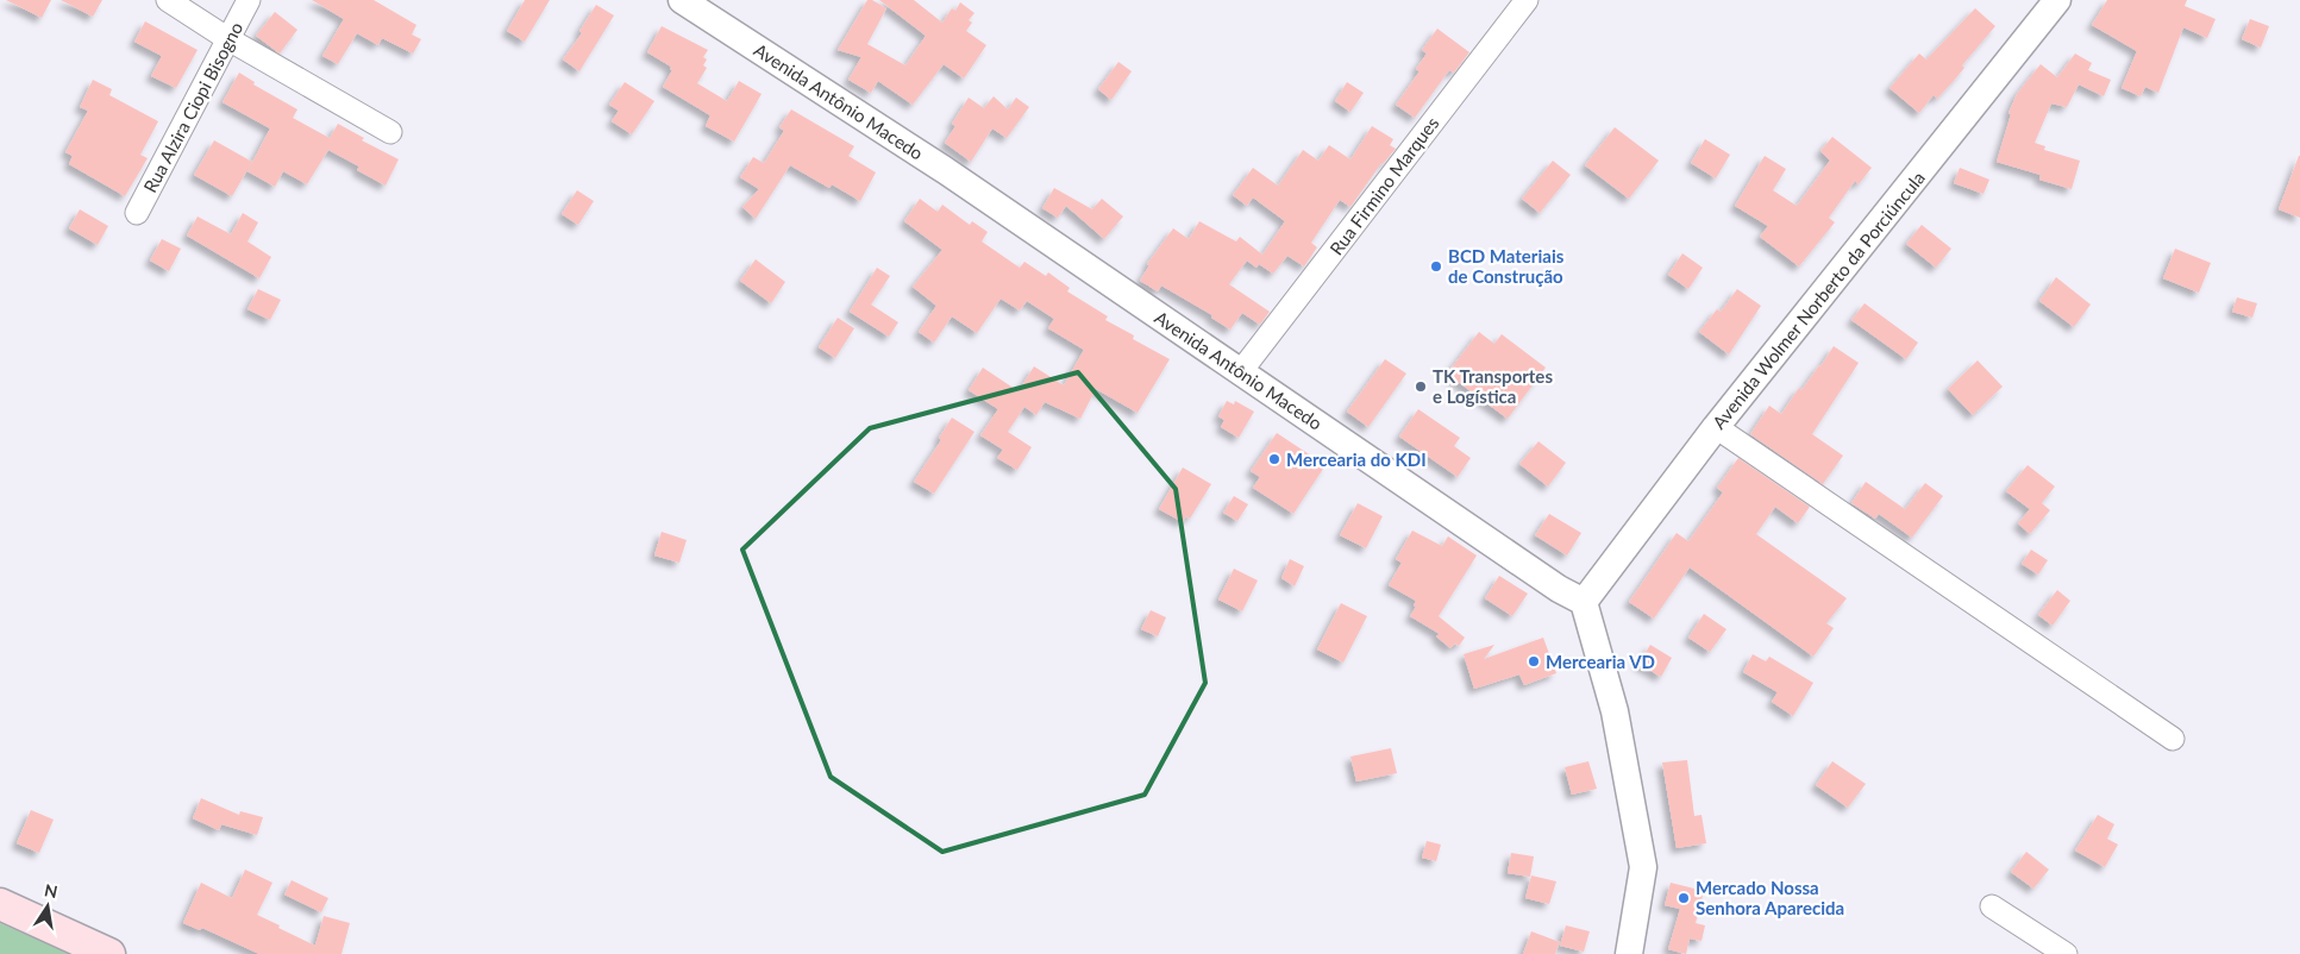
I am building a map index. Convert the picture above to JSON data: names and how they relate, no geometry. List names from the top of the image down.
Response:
{
  "streets": {
    "street": [
      "Avenida Antônio Macedo",
      "Rua Alzira Ciopi Bisogno",
      "Rua Firmino Marques",
      "Avenida Wolmer Norberto da Porciúncula"
    ]
  },
  "crossings": [
    ["Avenida Antônio Macedo", "Rua Firmino Marques"],
    ["Avenida Antônio Macedo", "Avenida Wolmer Norberto da Porciúncula"]
  ],
  "places": [
    "BCD Materiais de Construção",
    "TK Transportes e Logística",
    "Mercearia do KDI",
    "Mercearia VD",
    "Mercado Nossa Senhora Aparecida"
  ],
  "north": "top"
}
